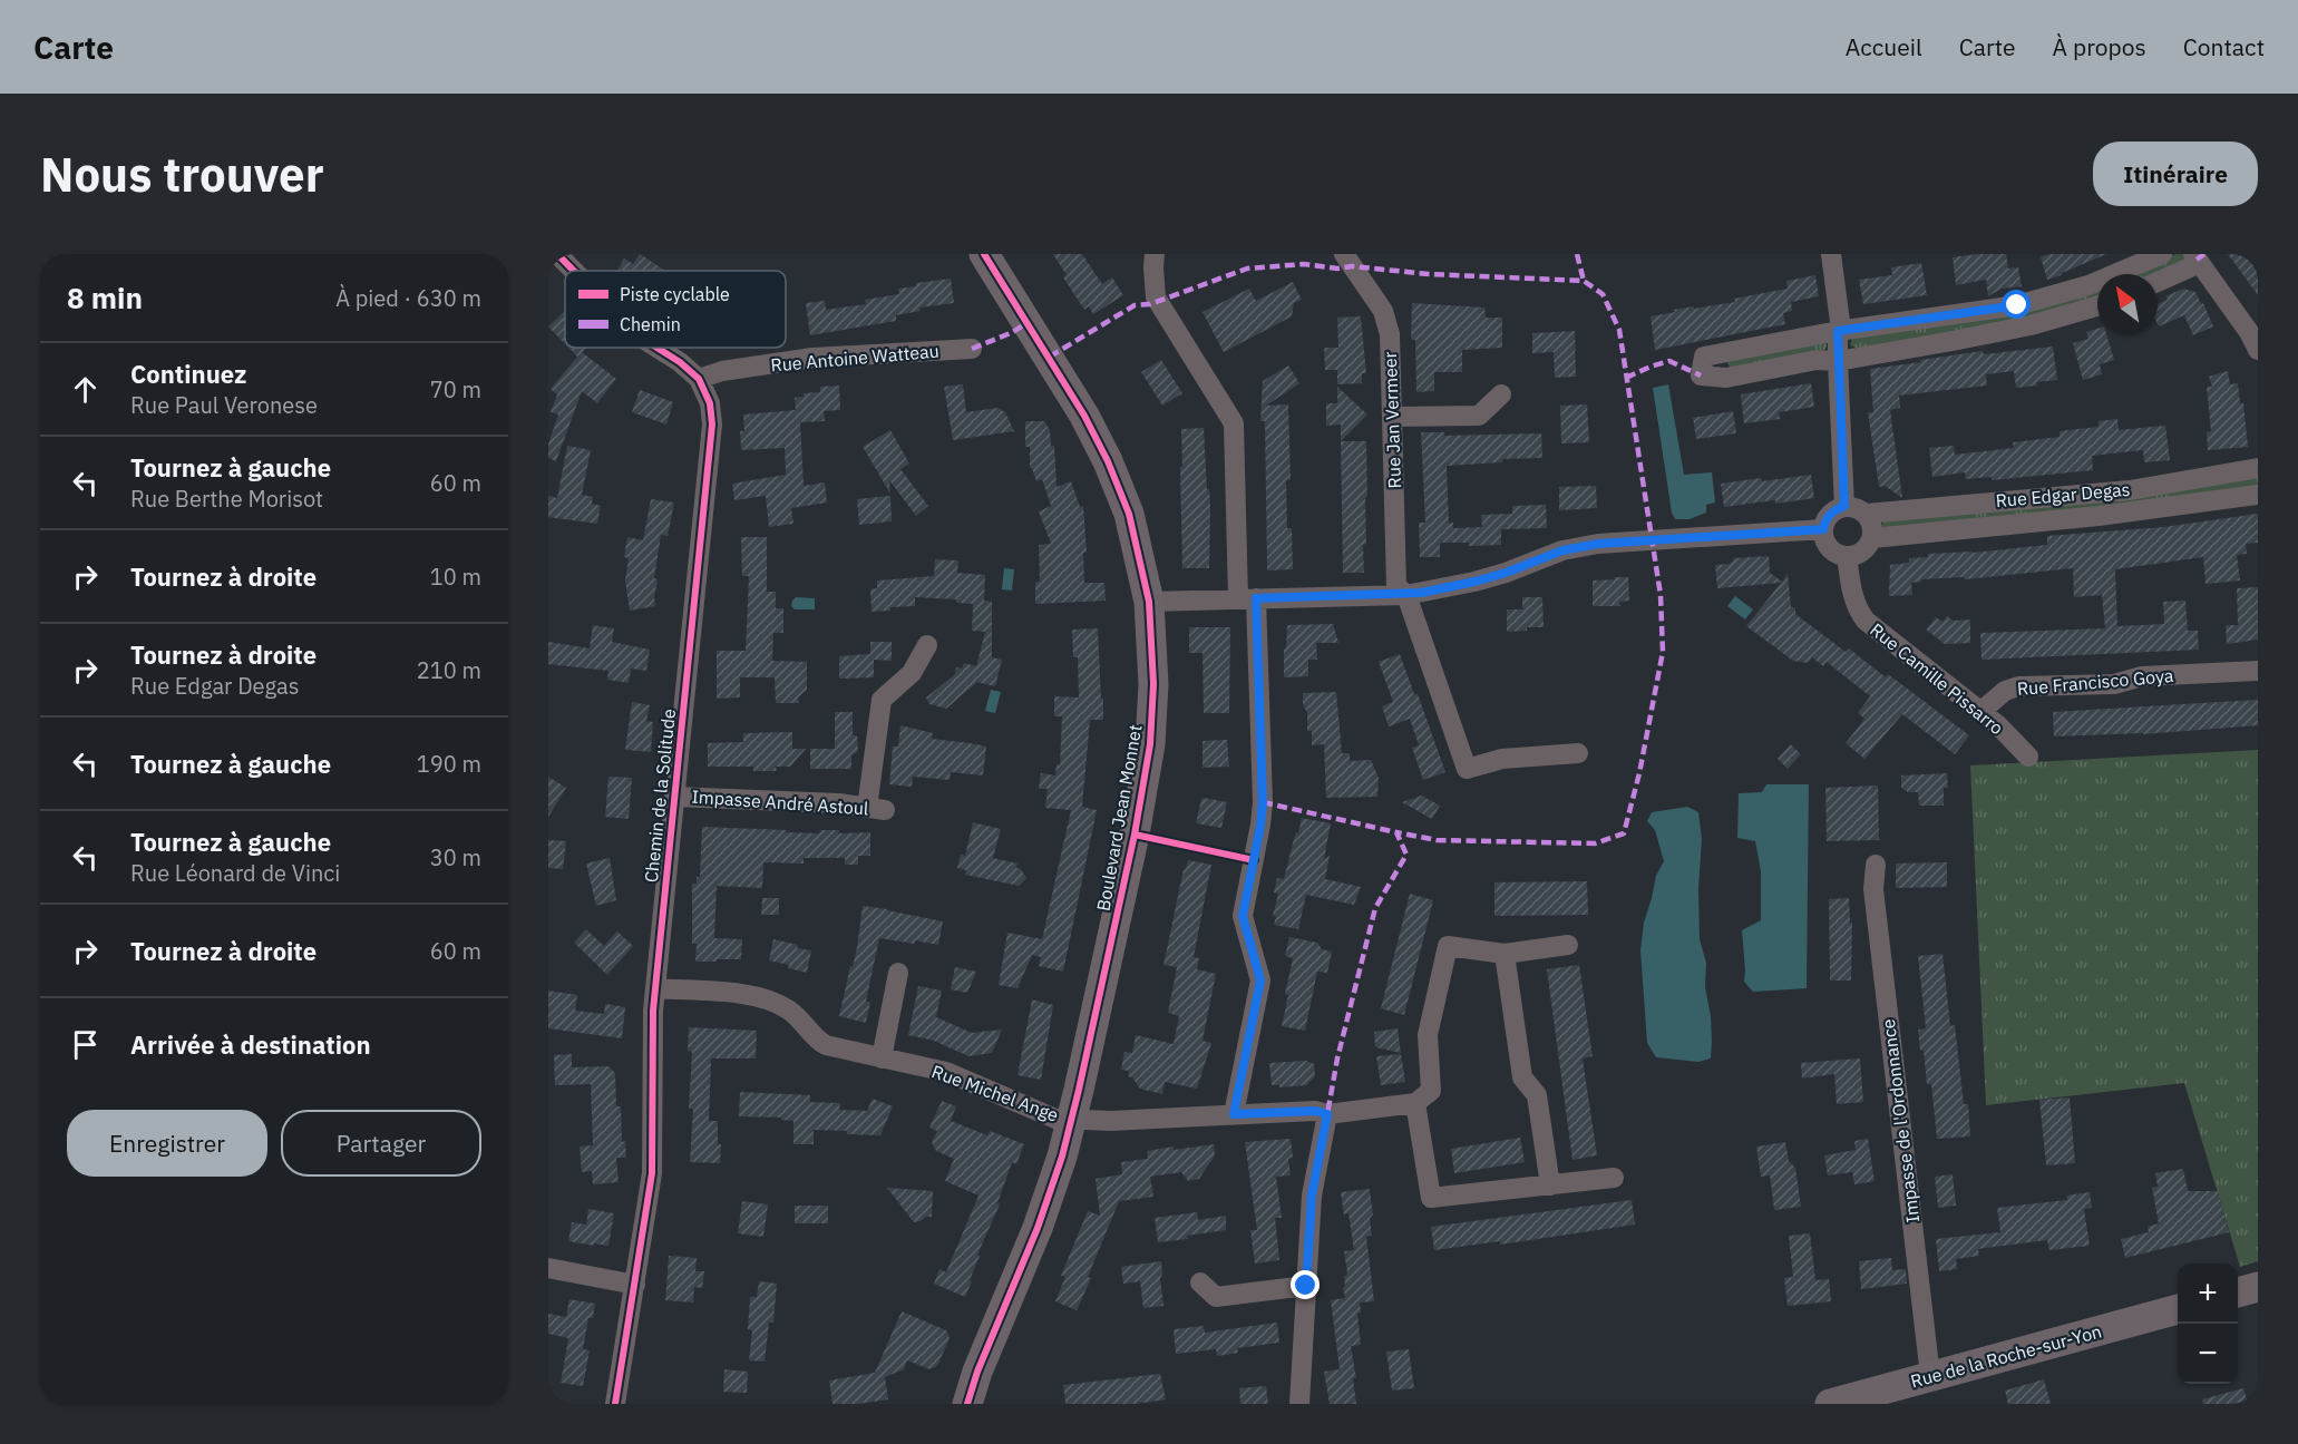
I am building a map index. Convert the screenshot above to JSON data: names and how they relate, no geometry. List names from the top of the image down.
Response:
{
  "streets": {
    "main road": ["Boulevard Jean Monnet", "Rue de la Roche-sur-Yon"],
    "street": [
      "Rue Antoine Watteau",
      "Rue Jan Vermeer",
      "Rue Edgar Degas",
      "Rue Camille Pissarro",
      "Rue Francisco Goya",
      "Chemin de la Solitude",
      "Impasse André Astoul",
      "Rue Michel Ange",
      "Impasse de l'Ordonnance"
    ]
  },
  "crossings": [
    ["Rue Antoine Watteau", "Chemin de la Solitude"],
    ["Rue Edgar Degas", "Rue Camille Pissarro"],
    ["Rue Camille Pissarro", "Rue Francisco Goya"],
    ["Chemin de la Solitude", "Impasse André Astoul"],
    ["Chemin de la Solitude", "Rue Michel Ange"],
    ["Boulevard Jean Monnet", "Rue Michel Ange"],
    ["Impasse de l'Ordonnance", "Rue de la Roche-sur-Yon"]
  ],
  "legend": ["Piste cyclable", "Chemin"],
  "north": "top left",
  "page": {
    "header": "Carte",
    "nav": [
      "Accueil",
      "Carte",
      "À propos",
      "Contact"
    ],
    "buttons": [
      "Itinéraire",
      ["Enregistrer", "Partager"]
    ],
    "title": "Nous trouver",
    "heading": ["8 min", "À pied · 630 m"],
    "list": [
      ["Continuez", "Rue Paul Veronese", "70 m"],
      ["Tournez à gauche", "Rue Berthe Morisot", "60 m"],
      ["Tournez à droite", "10 m"],
      ["Tournez à droite", "Rue Edgar Degas", "210 m"],
      ["Tournez à gauche", "190 m"],
      ["Tournez à gauche", "Rue Léonard de Vinci", "30 m"],
      ["Tournez à droite", "60 m"],
      "Arrivée à destination"
    ],
    "map_buttons": ["+", "−"]
  }
}
